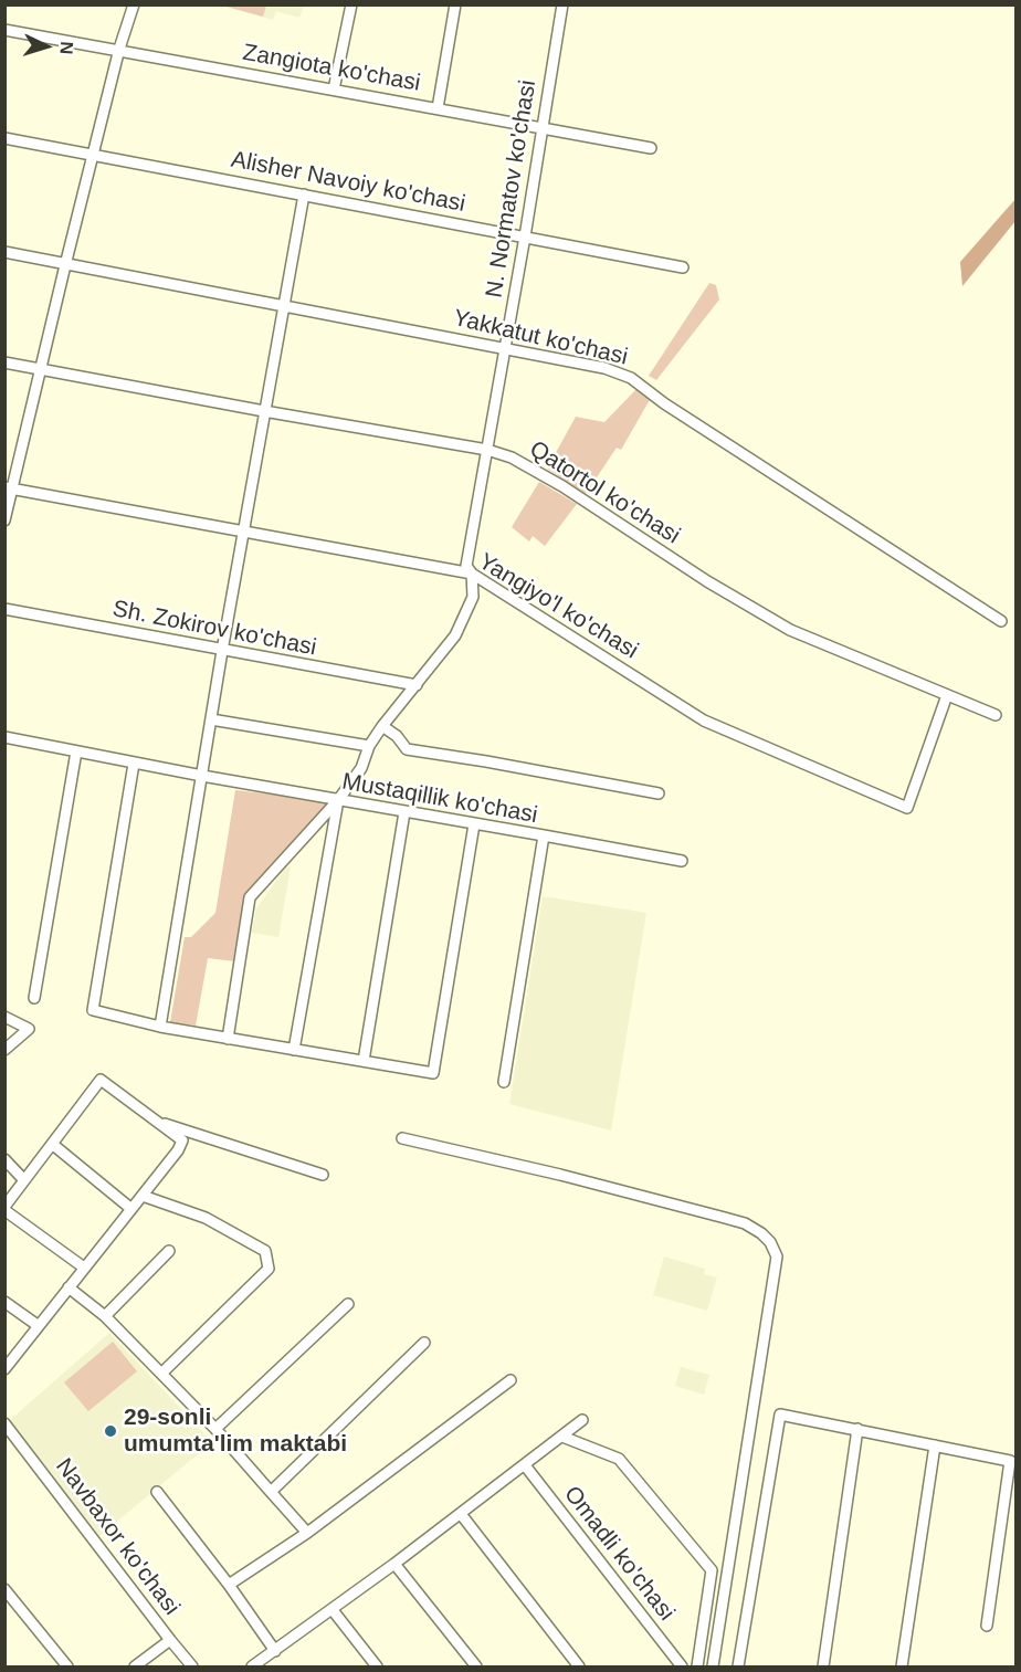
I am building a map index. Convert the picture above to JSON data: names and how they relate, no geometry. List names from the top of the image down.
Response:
{
  "streets": {
    "street": [
      "Zangiota ko'chasi",
      "Alisher Navoiy ko'chasi",
      "N. Normatov ko'chasi",
      "Yakkatut ko'chasi",
      "Qatortol ko'chasi",
      "Yangiyo'l ko'chasi",
      "Sh. Zokirov ko'chasi",
      "Mustaqillik ko'chasi",
      "Navbaxor ko'chasi",
      "Omadli ko'chasi"
    ]
  },
  "crossings": [
    ["Zangiota ko'chasi", "N. Normatov ko'chasi"],
    ["Alisher Navoiy ko'chasi", "N. Normatov ko'chasi"],
    ["N. Normatov ko'chasi", "Yakkatut ko'chasi"],
    ["N. Normatov ko'chasi", "Qatortol ko'chasi"],
    ["N. Normatov ko'chasi", "Yangiyo'l ko'chasi"],
    ["Qatortol ko'chasi", "Yangiyo'l ko'chasi"]
  ],
  "places": ["29-sonli umumta'lim maktabi"],
  "north": "right"
}
